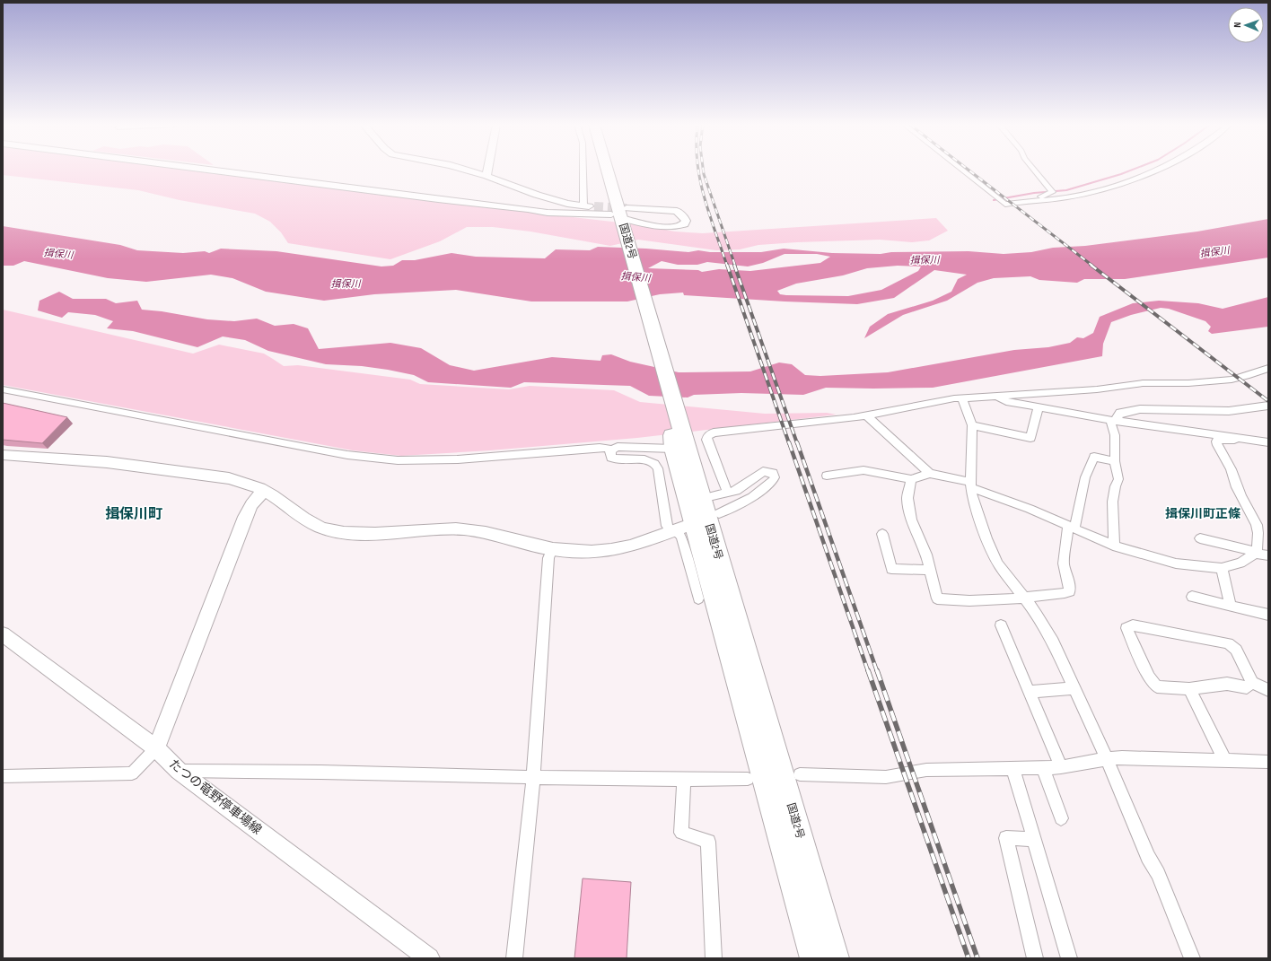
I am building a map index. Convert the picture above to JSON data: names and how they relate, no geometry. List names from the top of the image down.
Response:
{
  "streets": {
    "highway": ["国道2号"],
    "street": ["たつの竜野停車場線"]
  },
  "districts": ["揖保川町正條", "揖保川町"],
  "water": ["揖保川"],
  "north": "left"
}
